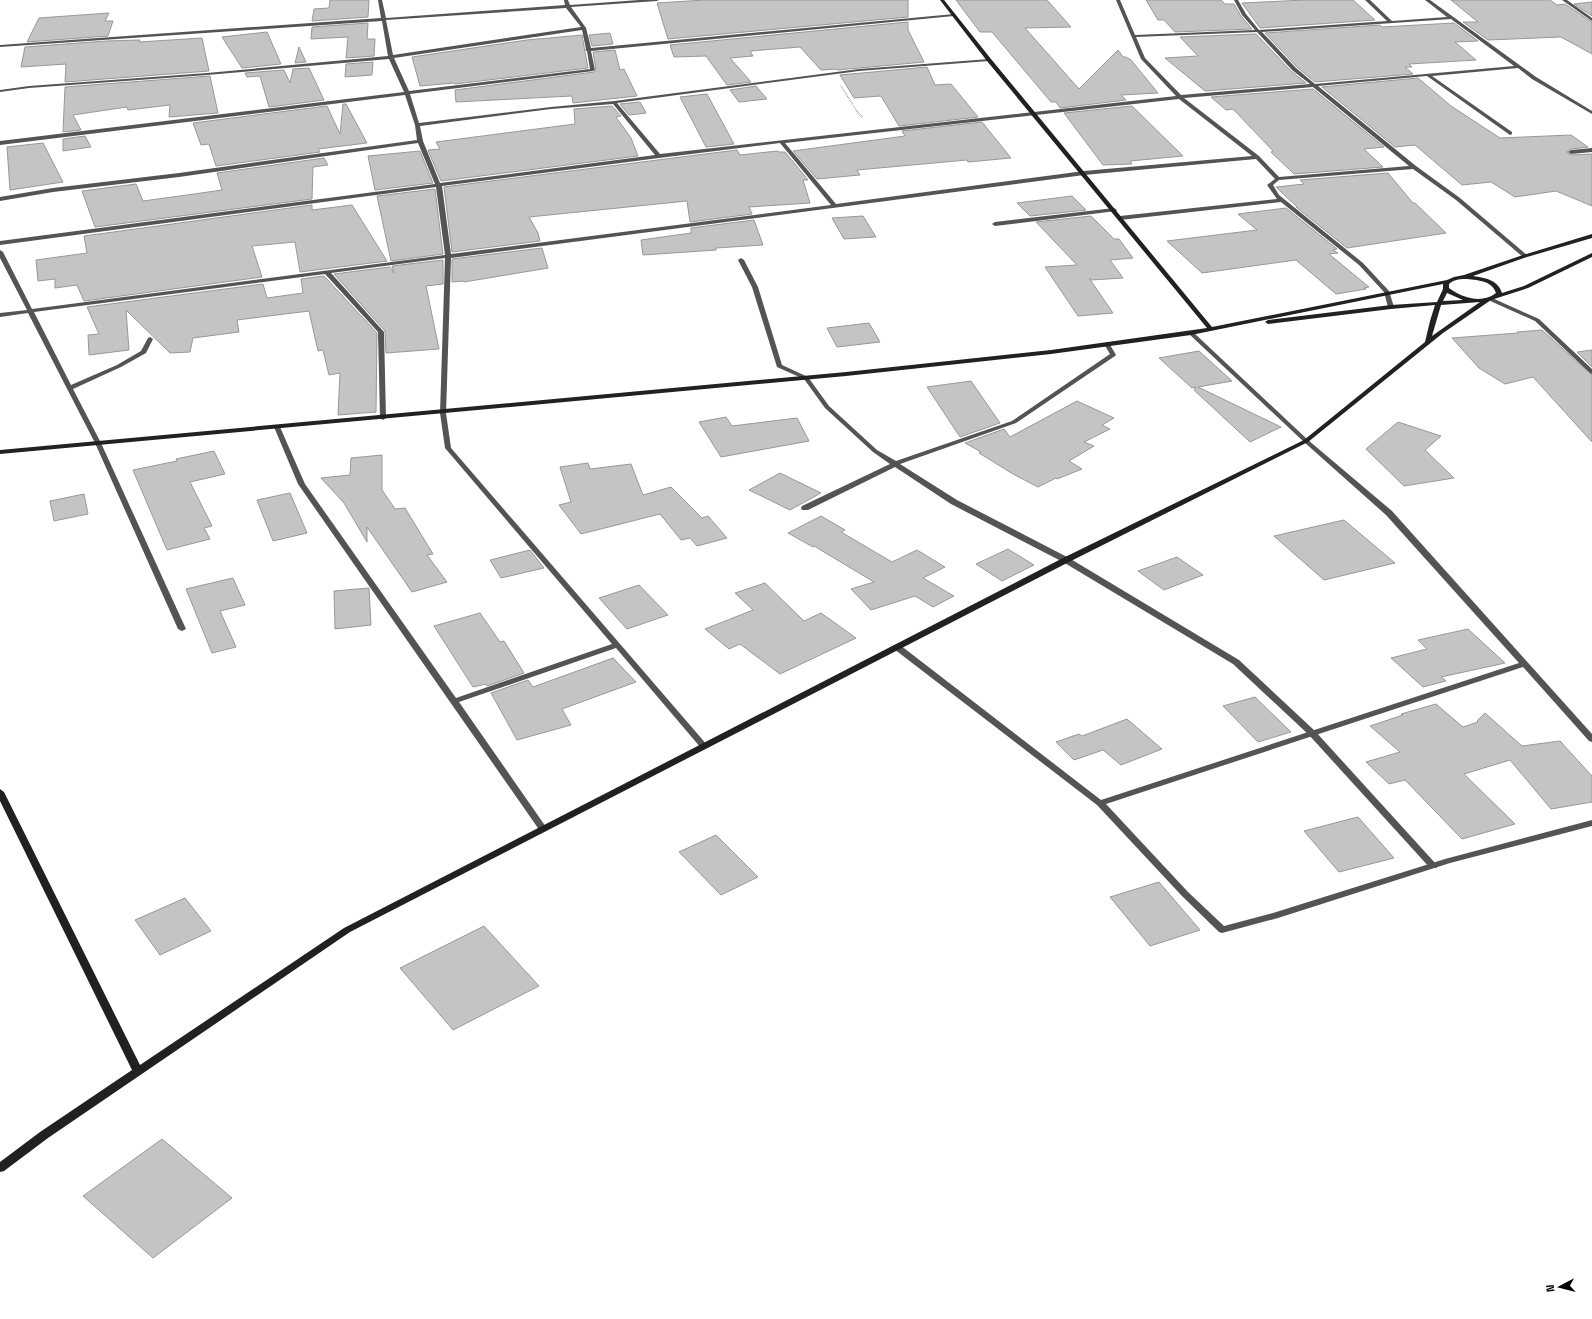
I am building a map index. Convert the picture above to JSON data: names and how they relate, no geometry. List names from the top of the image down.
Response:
{
  "north": "left"
}
